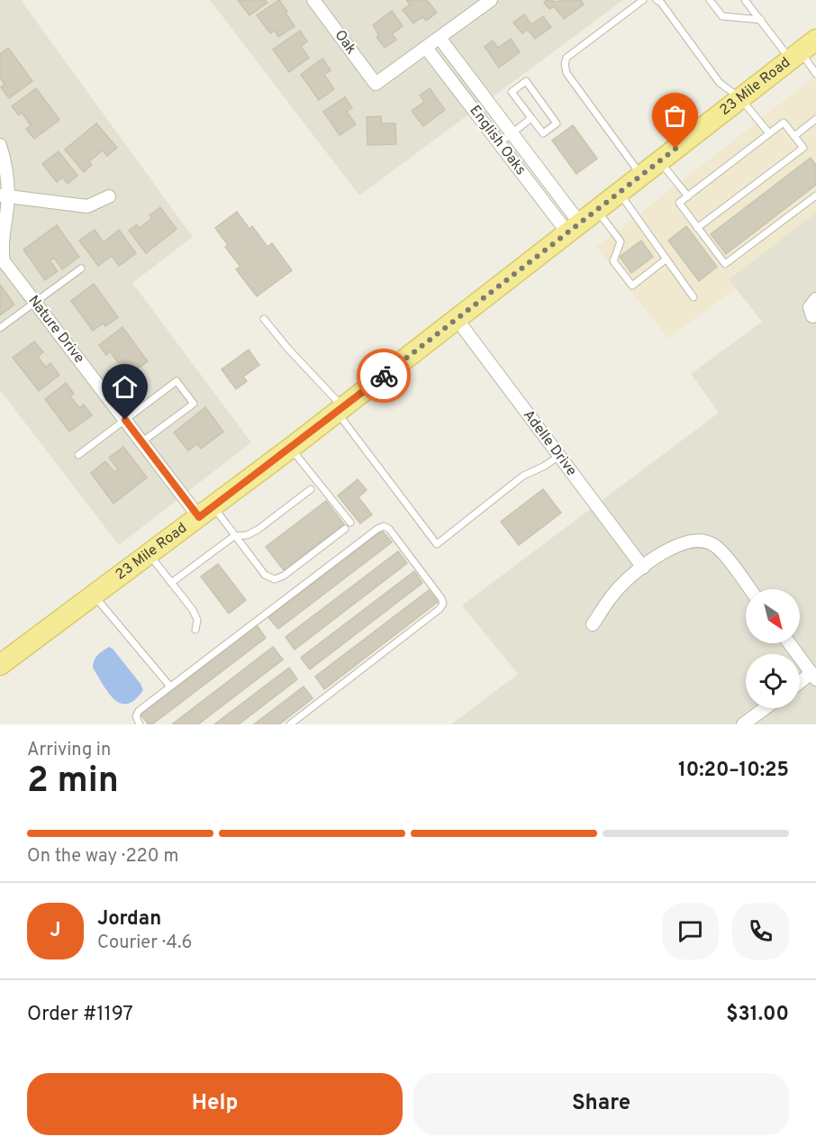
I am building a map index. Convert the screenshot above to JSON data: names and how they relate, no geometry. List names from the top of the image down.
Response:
{
  "streets": {
    "main road": ["23 Mile Road"],
    "street": [
      "Oak",
      "English Oaks",
      "Nature Drive",
      "Adelle Drive"
    ]
  },
  "crossings": [
    ["Oak", "English Oaks"],
    ["23 Mile Road", "English Oaks"],
    ["23 Mile Road", "Nature Drive"],
    ["23 Mile Road", "Adelle Drive"]
  ],
  "north": "bottom right",
  "page": {
    "heading": ["2 min", "Arriving in", "10:20–10:25"],
    "panel": [
      "Jordan",
      "Courier · 4.6",
      "Order #1197",
      "$31.00"
    ],
    "bar": "On the way · 220 m",
    "round": "J",
    "buttons": ["Help", "Share"]
  }
}
